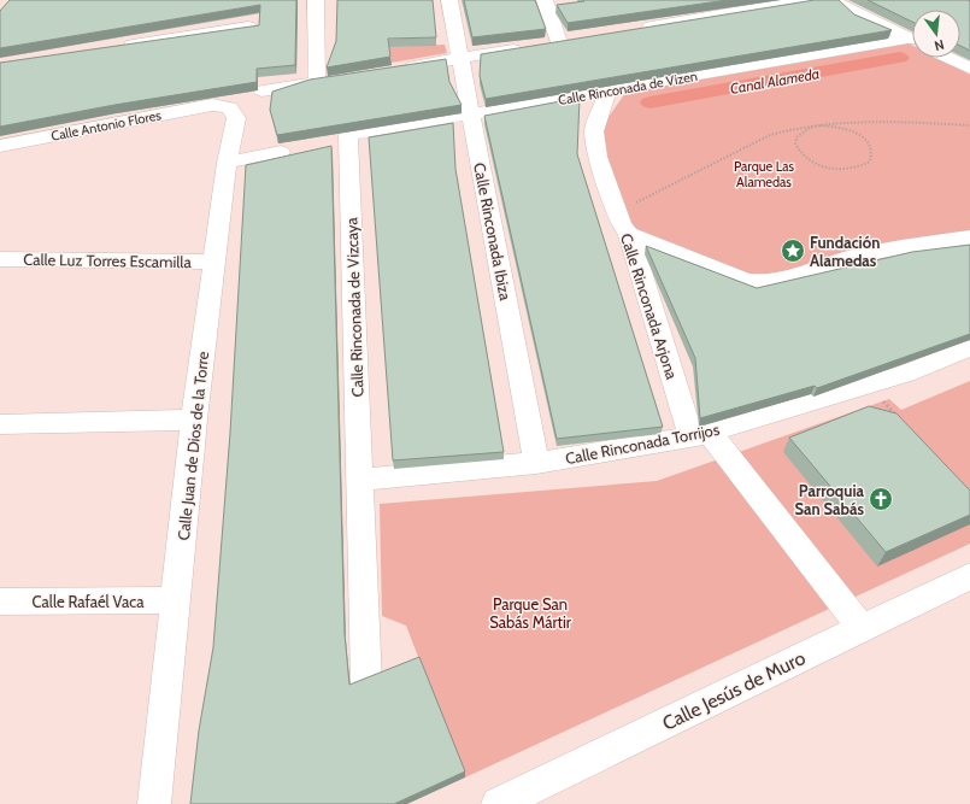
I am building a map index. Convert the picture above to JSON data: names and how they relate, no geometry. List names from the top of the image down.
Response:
{
  "streets": {
    "street": [
      "Calle Rinconada de Vizen",
      "Calle Antonio Flores",
      "Calle Rinconada Ibiza",
      "Calle Luz Torres Escamilla",
      "Calle Rinconada Arjona",
      "Calle Rinconada de Vizcaya",
      "Calle Rinconada Torrijos",
      "Calle Juan de Dios de la Torre",
      "Calle Rafaél Vaca",
      "Calle Jesús de Muro"
    ]
  },
  "crossings": [
    ["Calle Rinconada de Vizen", "Calle Rinconada Ibiza"],
    ["Calle Rinconada de Vizen", "Calle Rinconada Arjona"],
    ["Calle Rinconada de Vizen", "Calle Rinconada de Vizcaya"],
    ["Calle Antonio Flores", "Calle Juan de Dios de la Torre"],
    ["Calle Rinconada Ibiza", "Calle Rinconada Torrijos"],
    ["Calle Luz Torres Escamilla", "Calle Juan de Dios de la Torre"],
    ["Calle Rinconada Arjona", "Calle Rinconada Torrijos"],
    ["Calle Rinconada de Vizcaya", "Calle Rinconada Torrijos"],
    ["Calle Juan de Dios de la Torre", "Calle Rafaél Vaca"]
  ],
  "water": ["Canal Alameda"],
  "parks": ["Parque Las Alamedas", "Parque San Sabás Mártir"],
  "places": {
    "place": ["Fundación Alamedas"],
    "church": ["Parroquia San Sabás"]
  },
  "north": "bottom"
}
